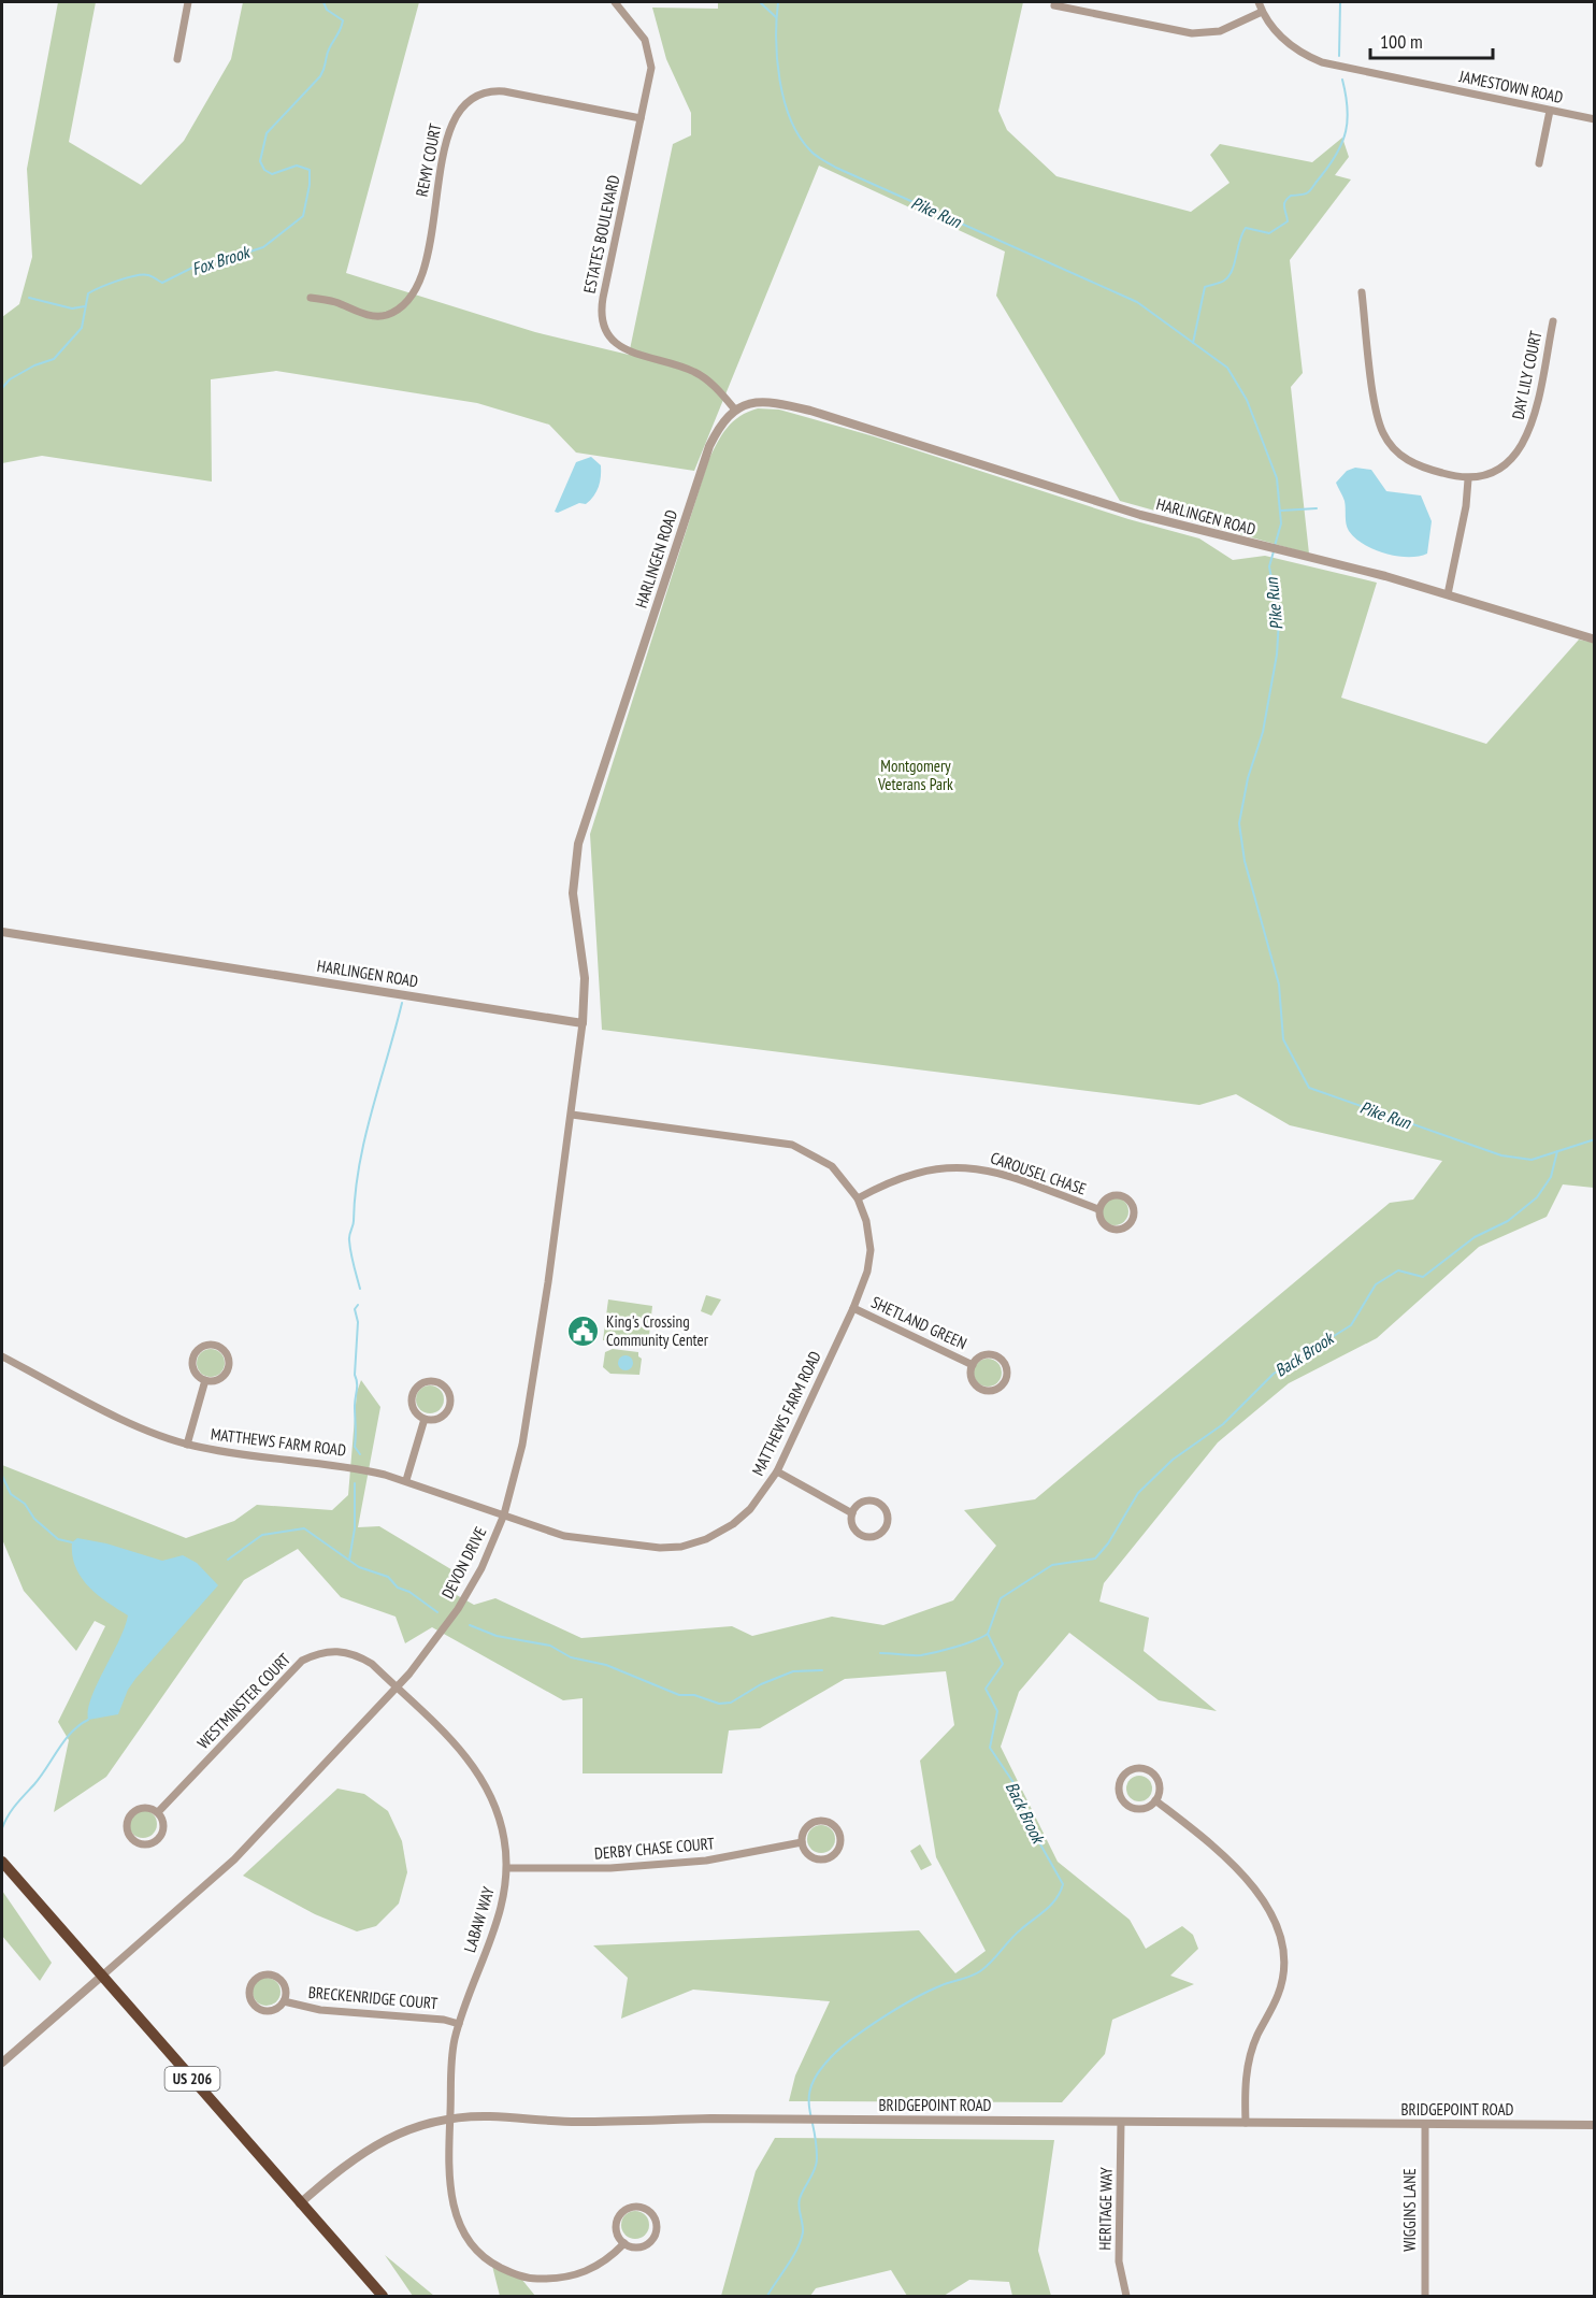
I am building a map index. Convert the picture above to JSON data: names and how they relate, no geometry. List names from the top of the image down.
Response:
{
  "streets": {
    "highway": ["US 206"],
    "street": [
      "JAMESTOWN ROAD",
      "REMY COURT",
      "ESTATES BOULEVARD",
      "DAY LILY COURT",
      "HARLINGEN ROAD",
      "CAROUSEL CHASE",
      "SHETLAND GREEN",
      "MATTHEWS FARM ROAD",
      "DEVON DRIVE",
      "WESTMINSTER COURT",
      "DERBY CHASE COURT",
      "LABAW WAY",
      "BRECKENRIDGE COURT",
      "BRIDGEPOINT ROAD",
      "HERITAGE WAY",
      "WIGGINS LANE"
    ]
  },
  "crossings": [
    ["REMY COURT", "ESTATES BOULEVARD"],
    ["ESTATES BOULEVARD", "HARLINGEN ROAD"],
    ["HARLINGEN ROAD", "DEVON DRIVE"],
    ["CAROUSEL CHASE", "MATTHEWS FARM ROAD"],
    ["SHETLAND GREEN", "MATTHEWS FARM ROAD"],
    ["MATTHEWS FARM ROAD", "DEVON DRIVE"],
    ["DEVON DRIVE", "WESTMINSTER COURT"],
    ["DEVON DRIVE", "LABAW WAY"],
    ["DEVON DRIVE", "US 206"],
    ["WESTMINSTER COURT", "LABAW WAY"],
    ["DERBY CHASE COURT", "LABAW WAY"],
    ["LABAW WAY", "BRECKENRIDGE COURT"],
    ["LABAW WAY", "BRIDGEPOINT ROAD"],
    ["US 206", "BRIDGEPOINT ROAD"],
    ["BRIDGEPOINT ROAD", "HERITAGE WAY"],
    ["BRIDGEPOINT ROAD", "WIGGINS LANE"]
  ],
  "water": ["Pike Run", "Fox Brook", "Back Brook"],
  "parks": ["Montgomery Veterans Park"],
  "places": {
    "public building": ["King's Crossing Community Center"]
  },
  "scale_bar": "100 m"
}
